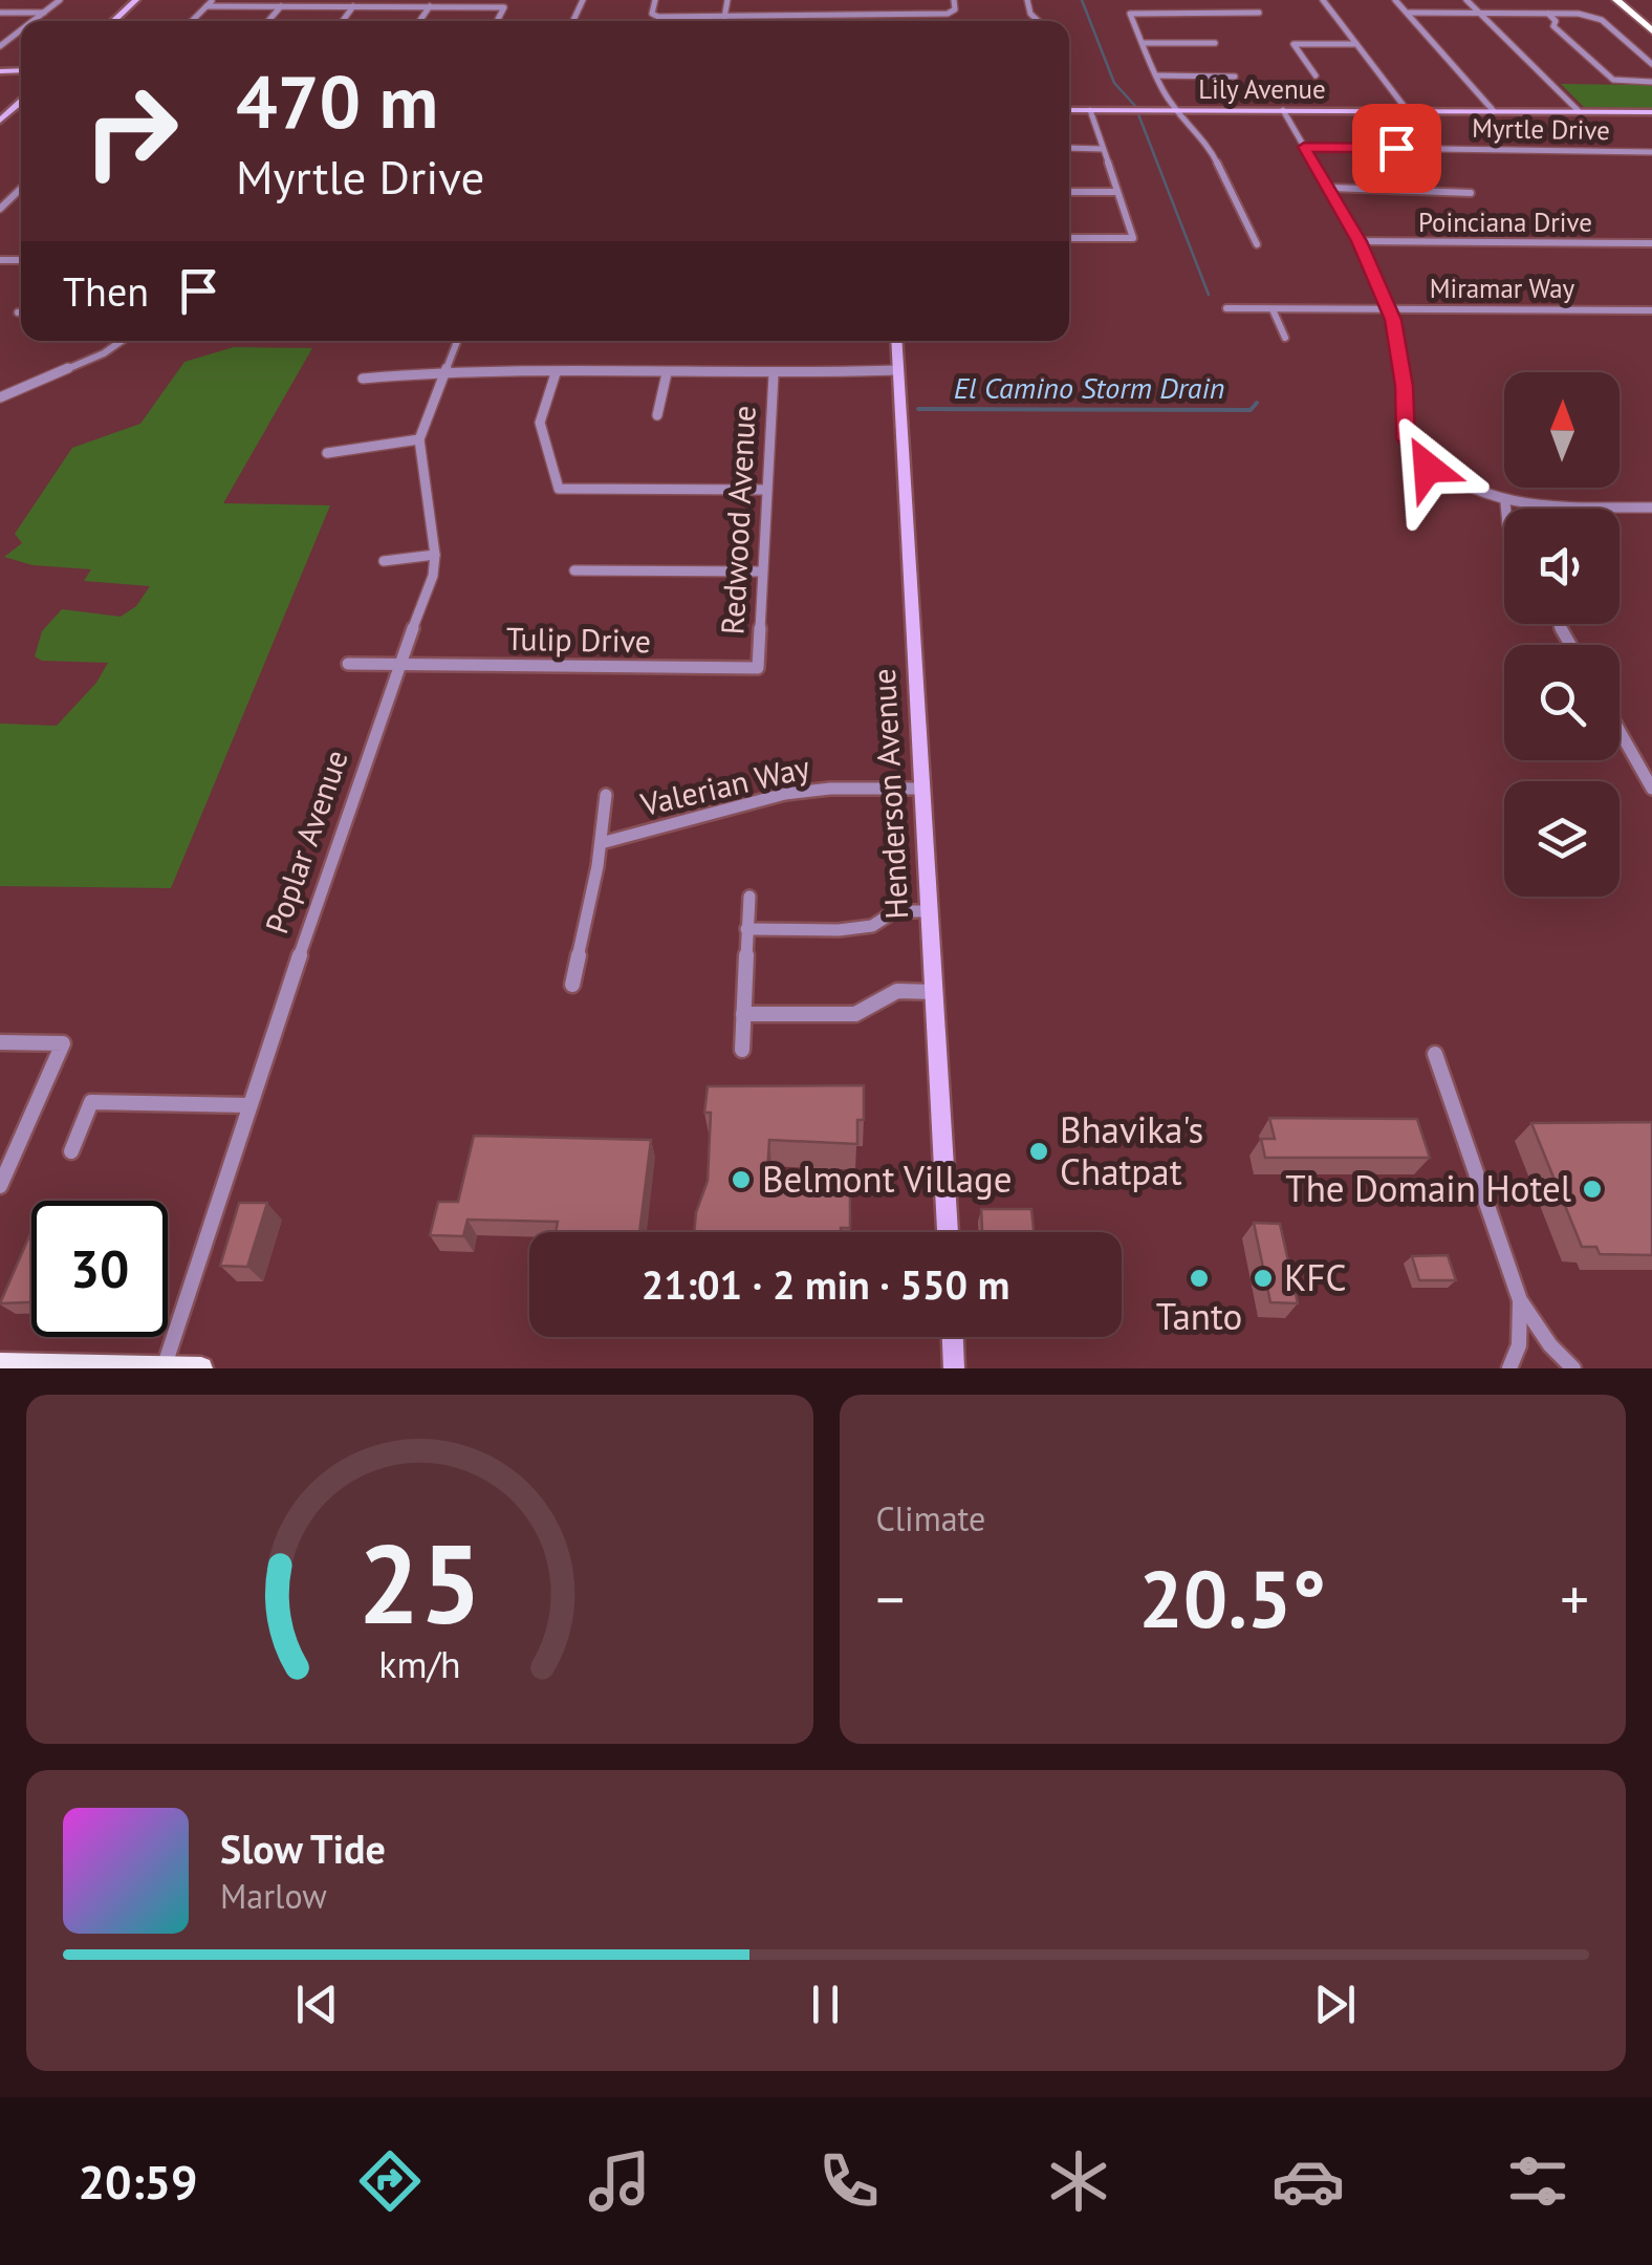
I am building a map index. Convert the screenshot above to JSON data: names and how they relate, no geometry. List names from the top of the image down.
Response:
{
  "streets": {
    "street": [
      "Lily Avenue",
      "Myrtle Drive",
      "Poinciana Drive",
      "Miramar Way",
      "Redwood Avenue",
      "Tulip Drive",
      "Valerian Way",
      "Henderson Avenue",
      "Poplar Avenue"
    ]
  },
  "crossings": [
    ["Redwood Avenue", "Tulip Drive"],
    ["Tulip Drive", "Poplar Avenue"],
    ["Valerian Way", "Henderson Avenue"]
  ],
  "water": ["El Camino Storm Drain"],
  "places": [
    "Bhavika's Chatpat",
    "Belmont Village",
    "The Domain Hotel",
    "Tanto",
    "KFC"
  ],
  "north": "top",
  "page": {
    "turn": ["470 m", "Myrtle Drive"],
    "then": "Then",
    "limit": "30",
    "trip": "21:01 · 2 min · 550 m",
    "tile": "Climate",
    "heat": ["−", "20.5°", "+"],
    "song": ["Slow Tide", "Marlow"],
    "tabs": "20:59",
    "gauge": ["25", "km/h"]
  }
}
